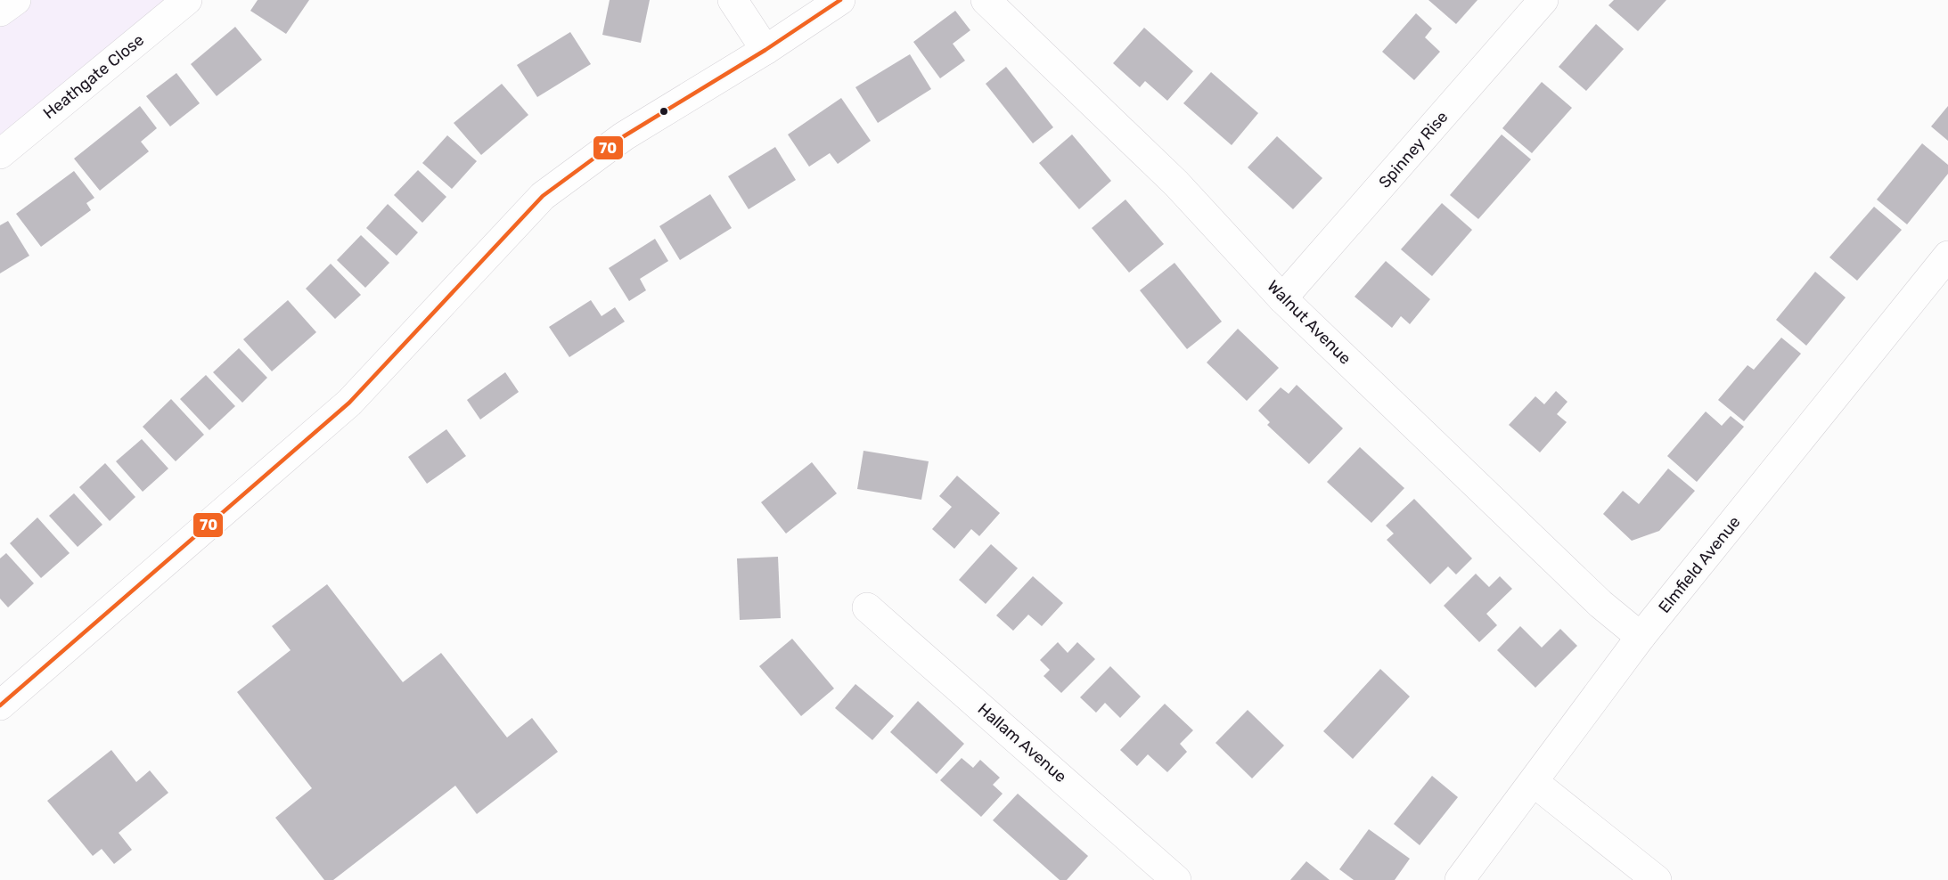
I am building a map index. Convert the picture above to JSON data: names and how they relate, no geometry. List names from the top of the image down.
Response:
{
  "streets": {
    "street": [
      "Heathgate Close",
      "Spinney Rise",
      "Walnut Avenue",
      "Elmfield Avenue",
      "Hallam Avenue"
    ]
  },
  "crossings": [
    ["Spinney Rise", "Walnut Avenue"],
    ["Walnut Avenue", "Elmfield Avenue"]
  ],
  "lines": ["transit line 70"]
}
